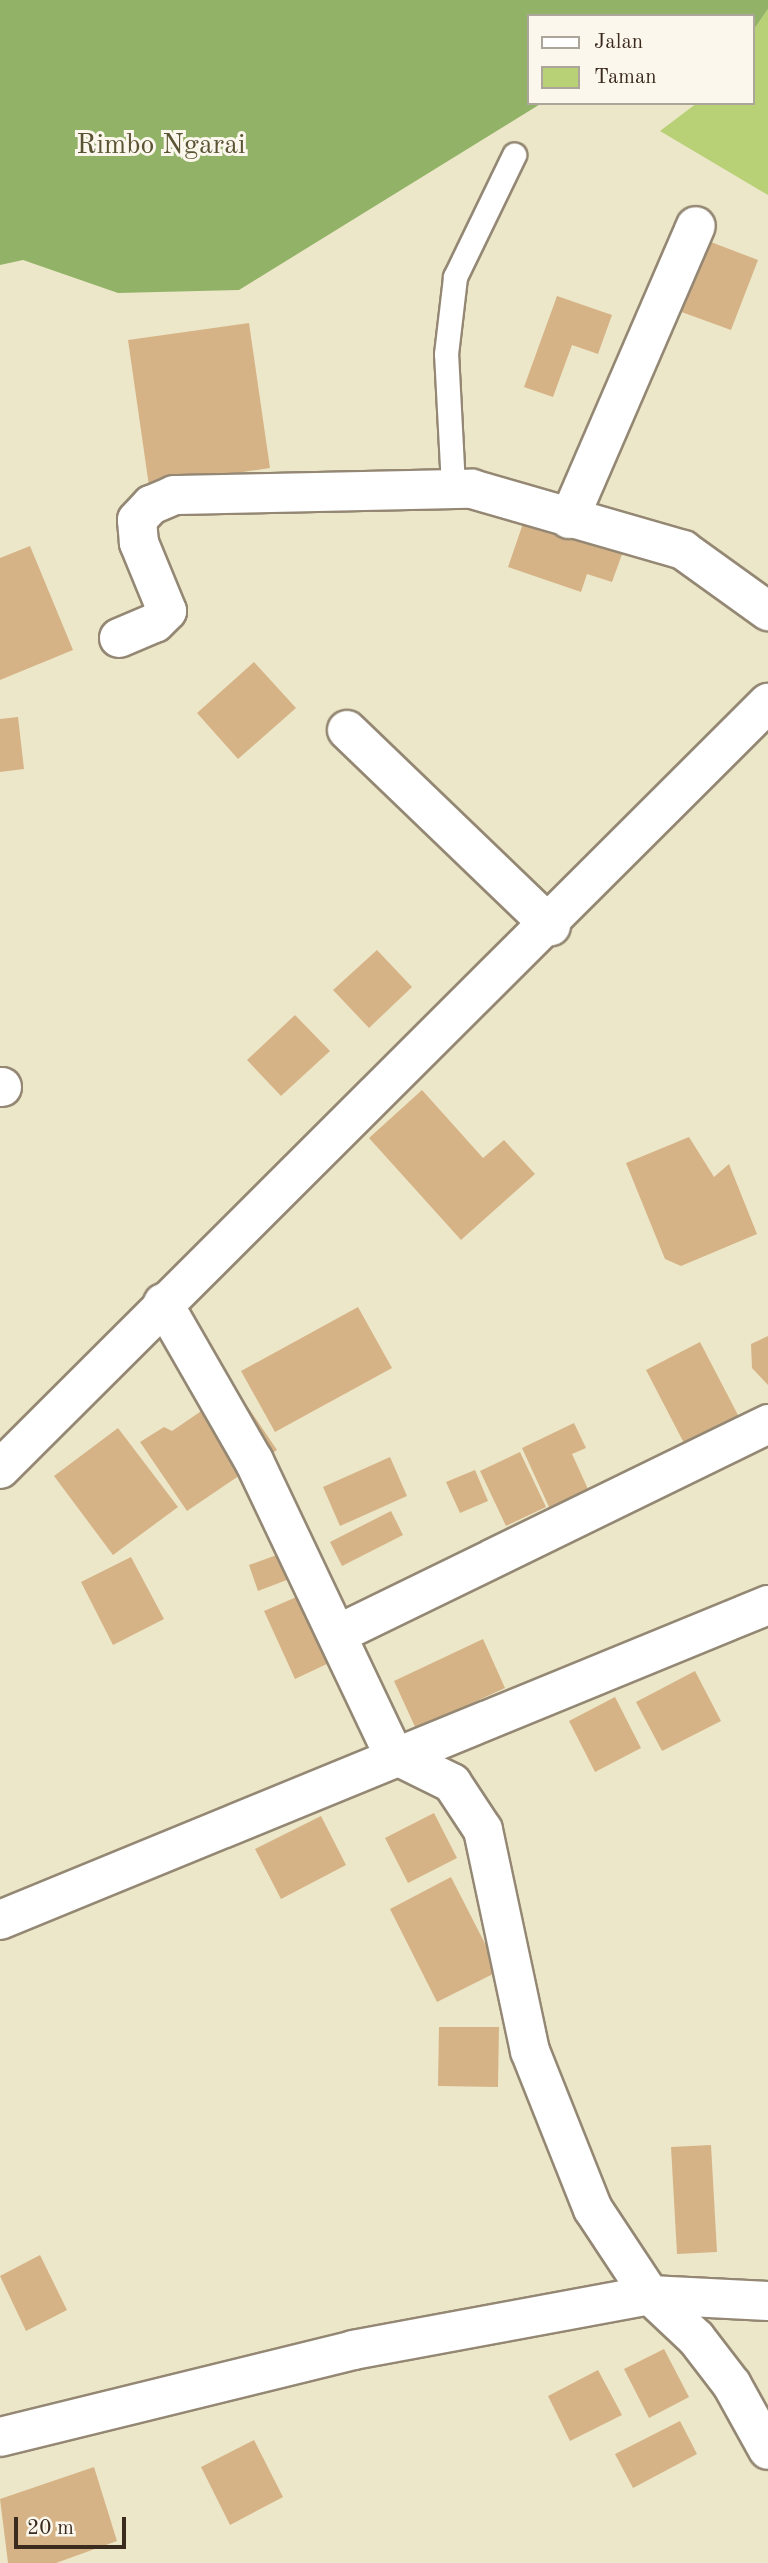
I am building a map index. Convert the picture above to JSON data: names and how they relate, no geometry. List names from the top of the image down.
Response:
{
  "parks": ["Rimbo Ngarai"],
  "legend": ["Jalan", "Taman"],
  "scale_bar": "20 m"
}
